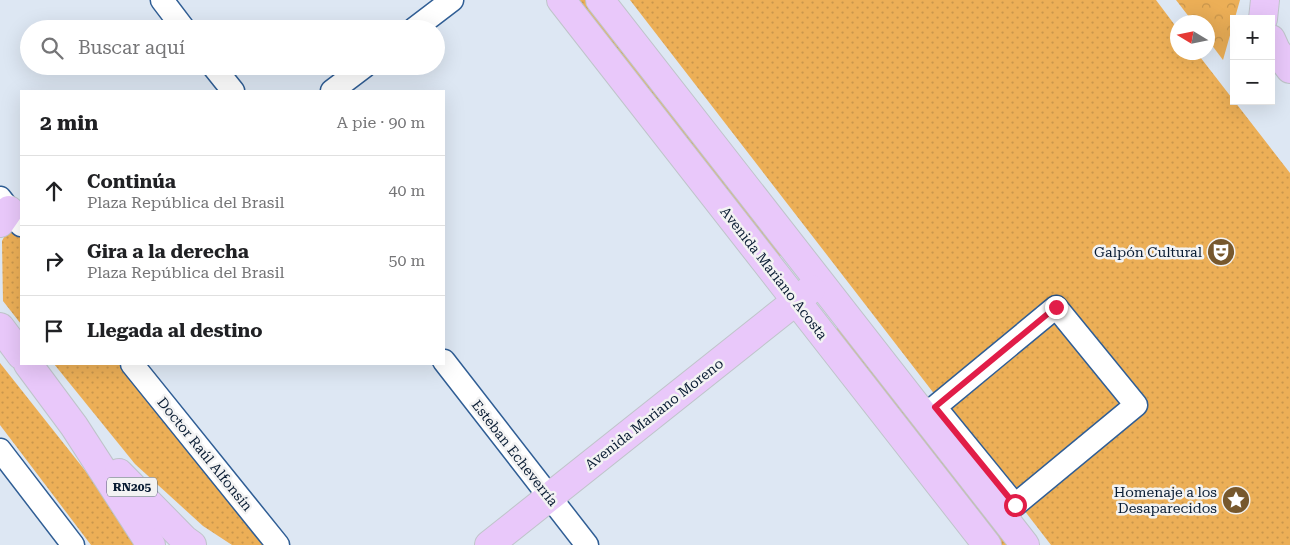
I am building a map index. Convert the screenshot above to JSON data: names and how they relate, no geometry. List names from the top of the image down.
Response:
{
  "streets": {
    "main road": ["Avenida Mariano Acosta", "Avenida Mariano Moreno", "RN205"],
    "street": ["Esteban Echeverría", "Doctor Raúl Alfonsín"]
  },
  "crossings": [
    ["Avenida Mariano Acosta", "Avenida Mariano Moreno"],
    ["Avenida Mariano Moreno", "Esteban Echeverría"]
  ],
  "places": {
    "theatre": ["Galpón Cultural"],
    "place": ["Homenaje a los Desaparecidos"]
  },
  "north": "left",
  "page": {
    "map_buttons": ["+", "−"],
    "search": "Buscar aquí",
    "heading": ["2 min", "A pie · 90 m"],
    "list": [
      ["Continúa", "Plaza República del Brasil", "40 m"],
      ["Gira a la derecha", "Plaza República del Brasil", "50 m"],
      "Llegada al destino"
    ]
  }
}
